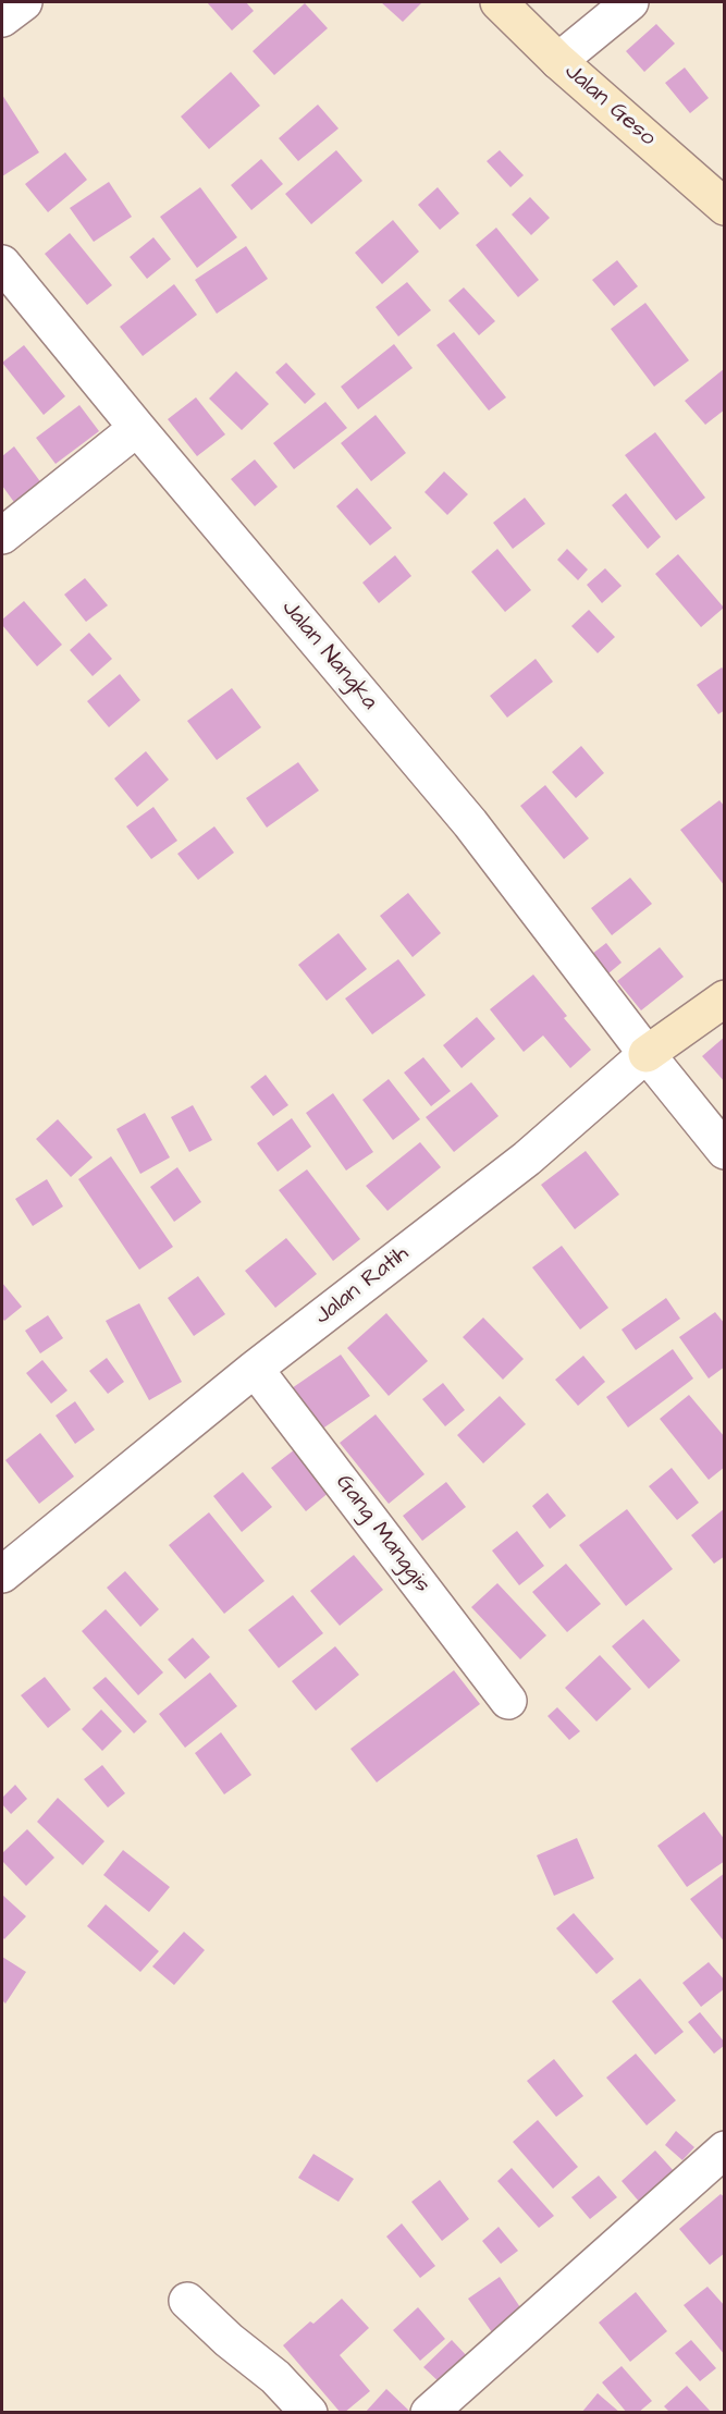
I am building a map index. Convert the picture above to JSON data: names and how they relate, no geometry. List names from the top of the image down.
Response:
{
  "streets": {
    "main road": ["Jalan Geso", "Jalan Ratih"],
    "street": ["Jalan Nangka", "Gang Manggis"]
  },
  "crossings": [
    ["Jalan Nangka", "Jalan Ratih"],
    ["Jalan Ratih", "Gang Manggis"]
  ]
}
